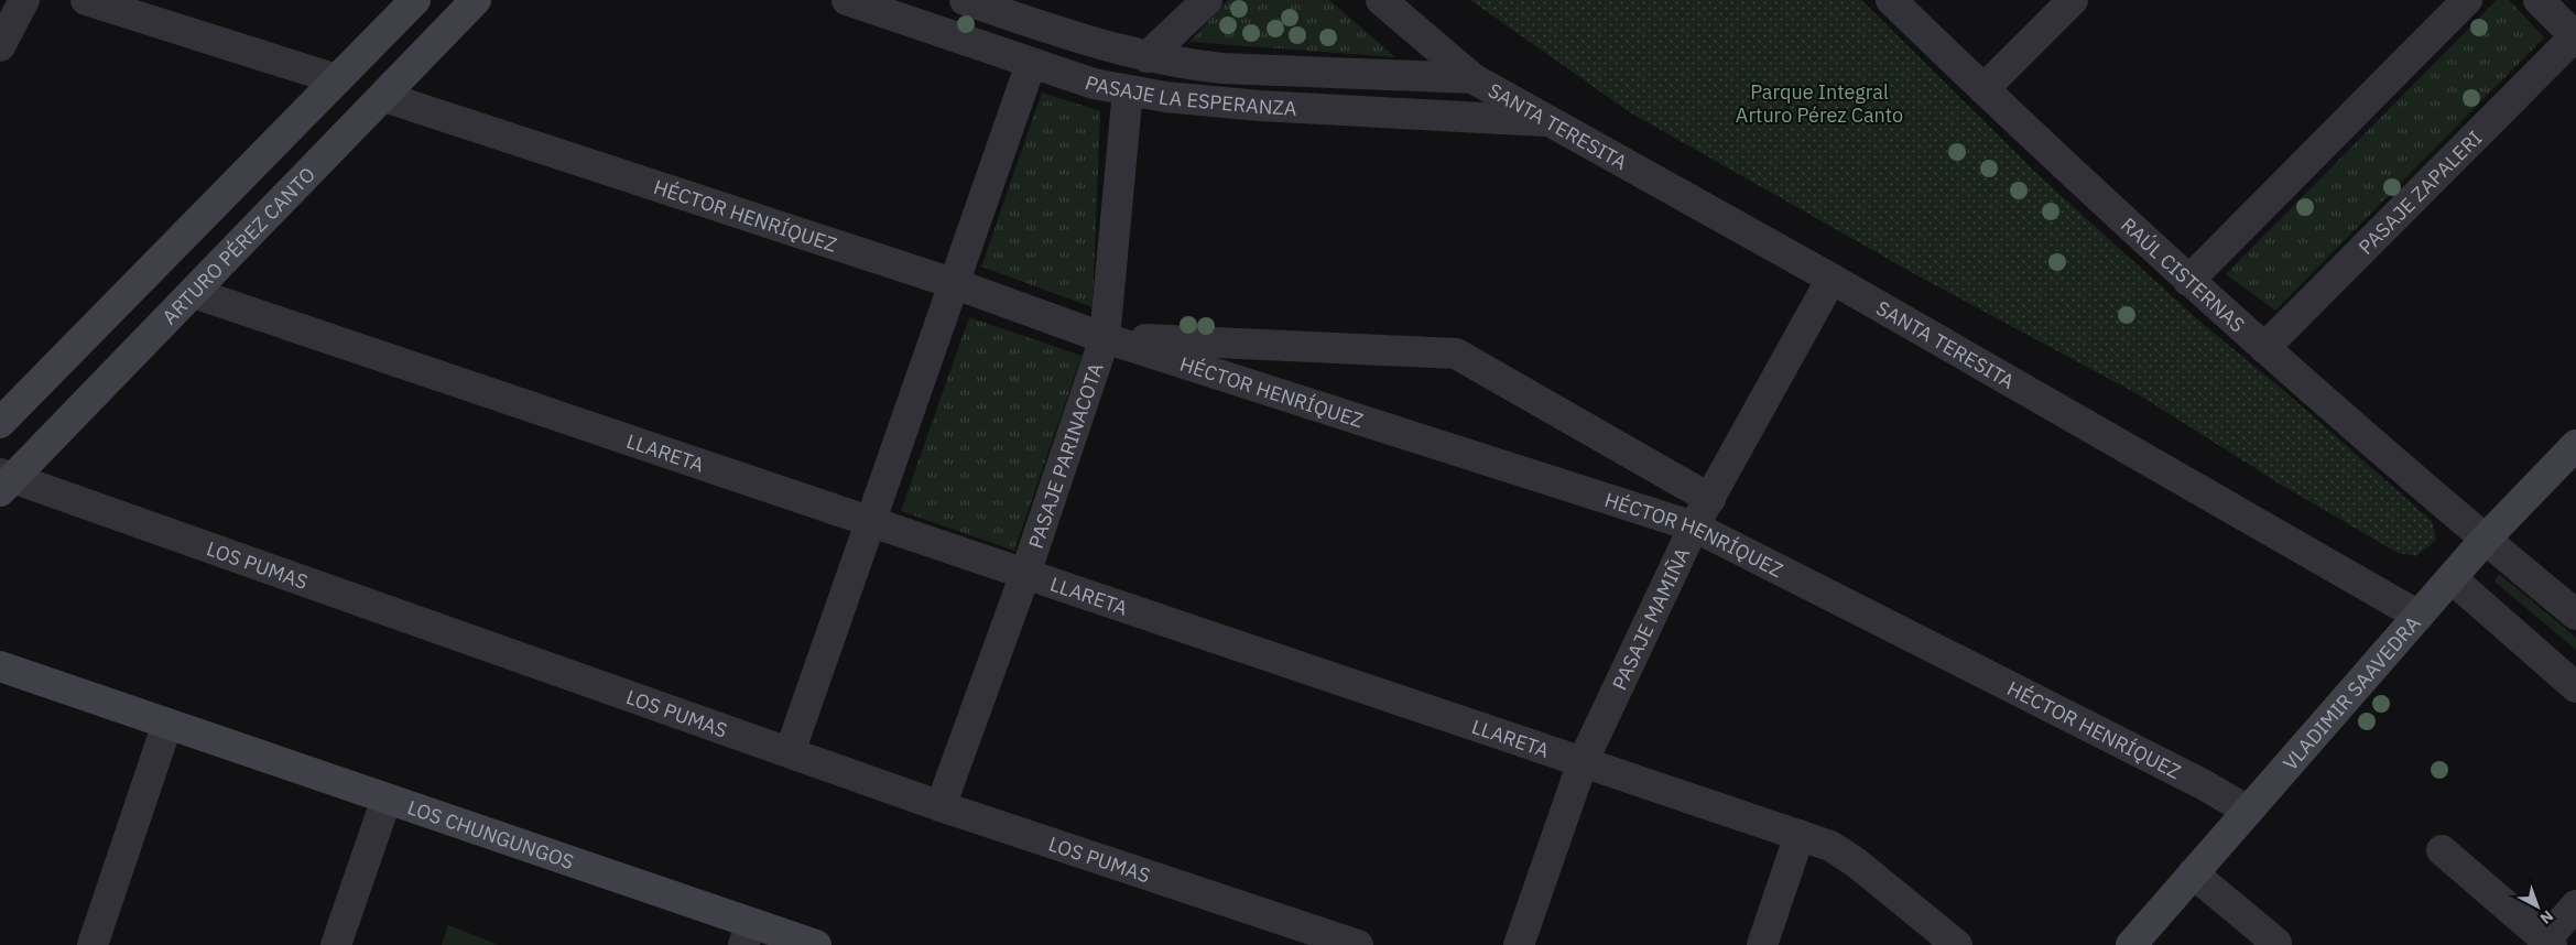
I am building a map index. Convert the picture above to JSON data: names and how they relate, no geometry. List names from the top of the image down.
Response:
{
  "streets": {
    "street": [
      "PASAJE LA ESPERANZA",
      "SANTA TERESITA",
      "PASAJE ZAPALERI",
      "HÉCTOR HENRÍQUEZ",
      "ARTURO PÉREZ CANTO",
      "RAÚL CISTERNAS",
      "LLARETA",
      "PASAJE PARINACOTA",
      "LOS PUMAS",
      "PASAJE MAMIÑA",
      "VLADIMIR SAAVEDRA",
      "LOS CHUNGUNGOS"
    ]
  },
  "crossings": [
    ["PASAJE LA ESPERANZA", "SANTA TERESITA"],
    ["PASAJE LA ESPERANZA", "PASAJE PARINACOTA"],
    ["SANTA TERESITA", "PASAJE MAMIÑA"],
    ["SANTA TERESITA", "VLADIMIR SAAVEDRA"],
    ["PASAJE ZAPALERI", "RAÚL CISTERNAS"],
    ["HÉCTOR HENRÍQUEZ", "ARTURO PÉREZ CANTO"],
    ["HÉCTOR HENRÍQUEZ", "PASAJE PARINACOTA"],
    ["HÉCTOR HENRÍQUEZ", "PASAJE MAMIÑA"],
    ["HÉCTOR HENRÍQUEZ", "VLADIMIR SAAVEDRA"],
    ["ARTURO PÉREZ CANTO", "LLARETA"],
    ["ARTURO PÉREZ CANTO", "LOS PUMAS"],
    ["RAÚL CISTERNAS", "VLADIMIR SAAVEDRA"],
    ["LLARETA", "PASAJE PARINACOTA"],
    ["LLARETA", "PASAJE MAMIÑA"],
    ["PASAJE PARINACOTA", "LOS PUMAS"]
  ],
  "parks": ["Parque Integral Arturo Pérez Canto"],
  "north": "bottom right"
}
